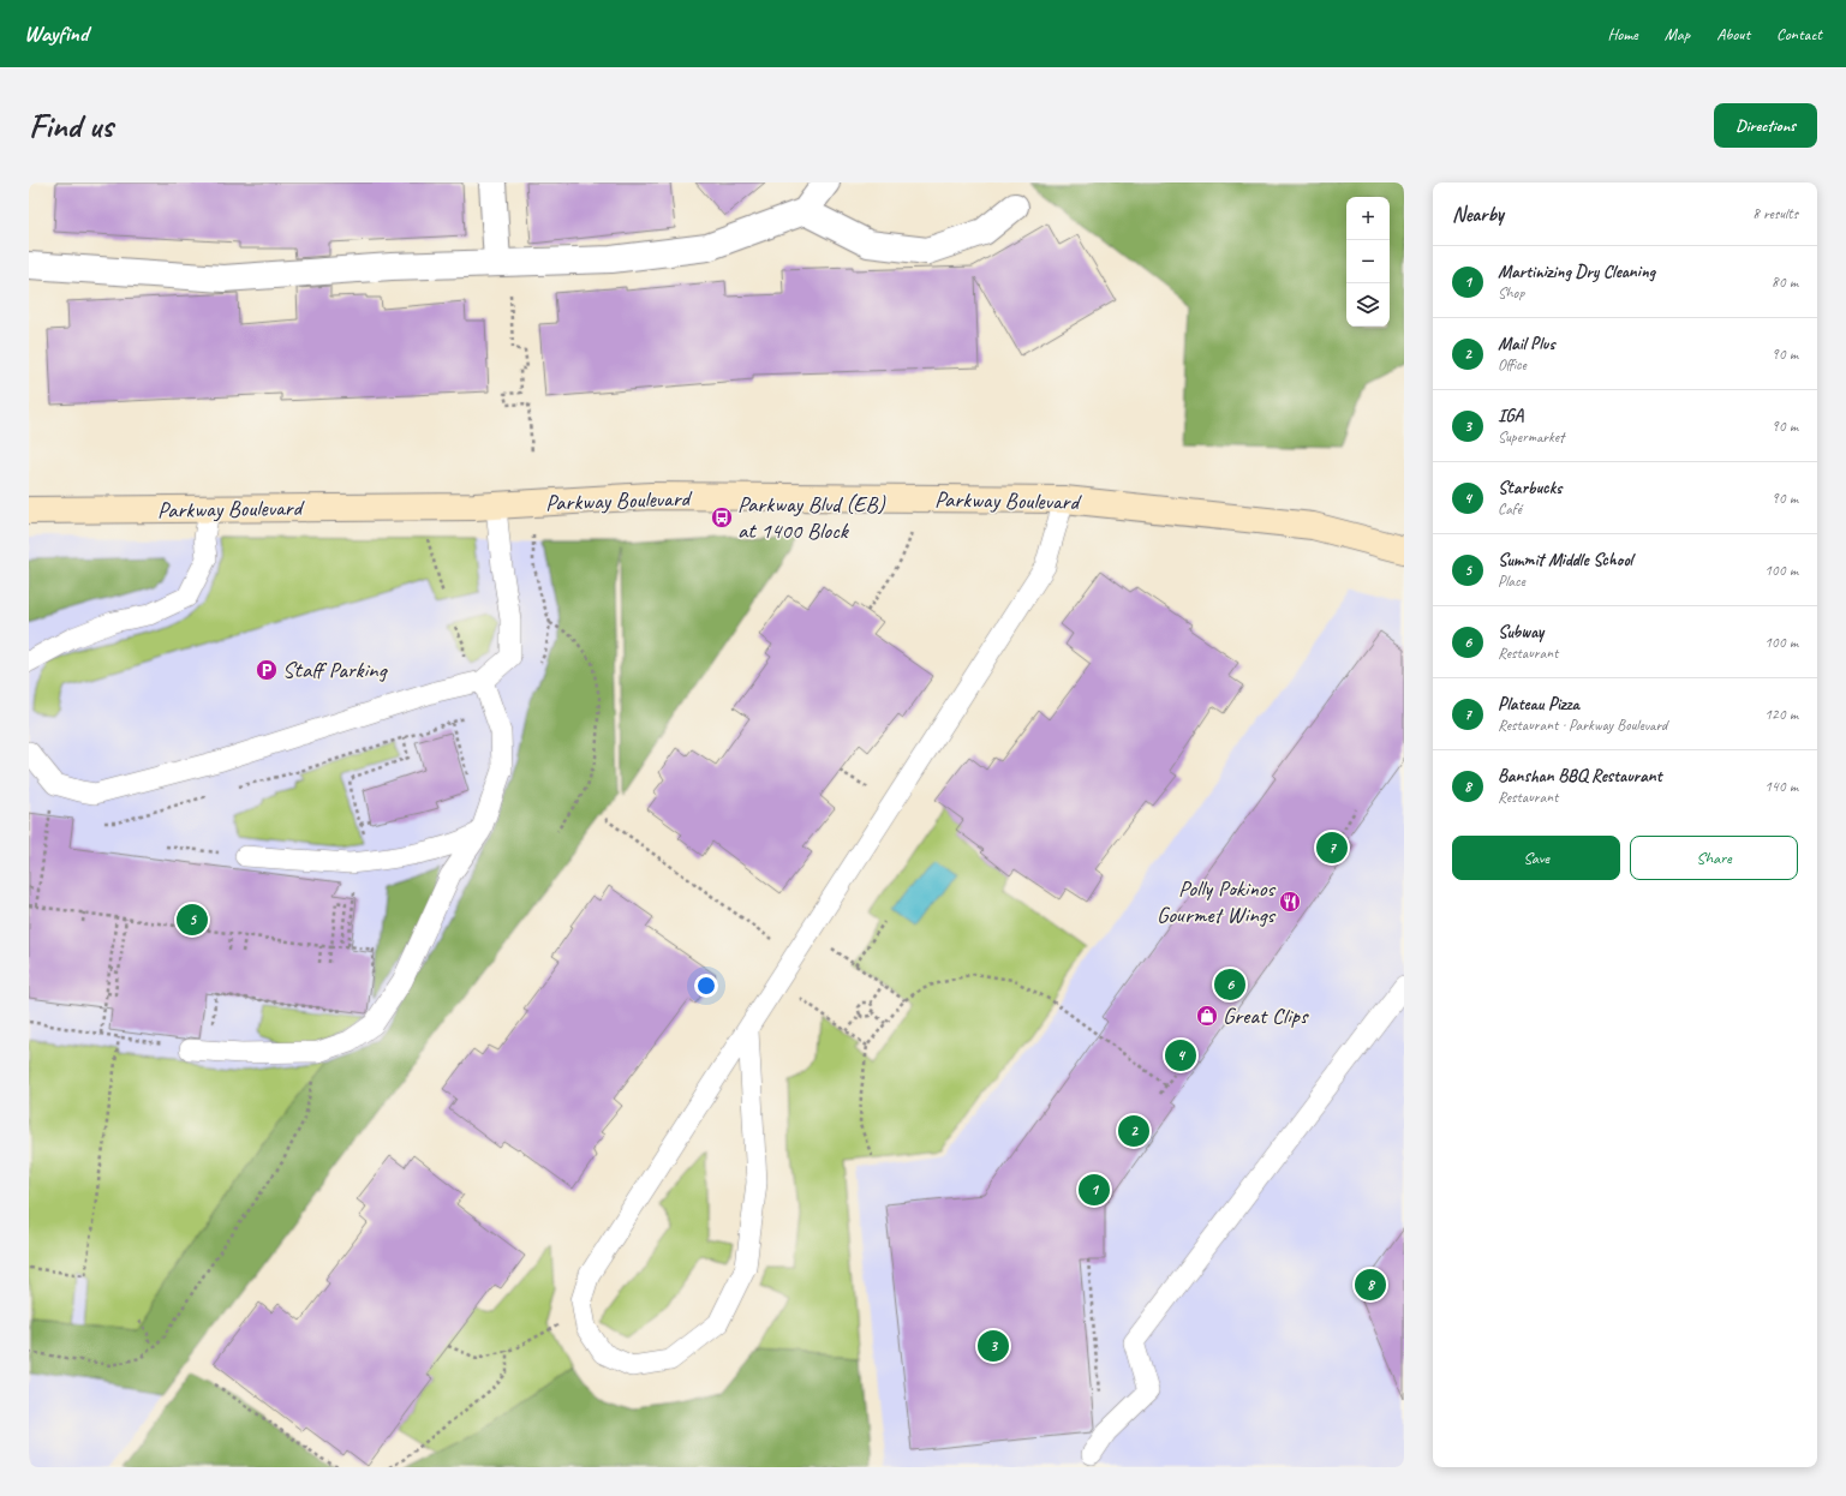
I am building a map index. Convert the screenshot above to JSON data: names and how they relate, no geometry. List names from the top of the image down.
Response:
{
  "streets": {
    "street": ["Parkway Boulevard"]
  },
  "places": {
    "bus stop": ["Parkway Blvd (EB) at 1400 Block"],
    "parking": ["Staff Parking"],
    "restaurant": ["Polly Pokinos Gourmet Wings"],
    "shop": ["Great Clips"]
  },
  "page": {
    "header": "Wayfind",
    "nav": [
      "Home",
      "Map",
      "About",
      "Contact"
    ],
    "buttons": [
      "Directions",
      ["Save", "Share"]
    ],
    "title": "Find us",
    "heading": ["Nearby", "8 results"],
    "map_buttons": ["+", "−"],
    "list": [
      {
        "mark": "1",
        "name": "Martinizing Dry Cleaning",
        "note": "Shop",
        "value": "80 m"
      },
      {
        "mark": "2",
        "name": "Mail Plus",
        "note": "Office",
        "value": "90 m"
      },
      {
        "mark": "3",
        "name": "IGA",
        "note": "Supermarket",
        "value": "90 m"
      },
      {
        "mark": "4",
        "name": "Starbucks",
        "note": "Café",
        "value": "90 m"
      },
      {
        "mark": "5",
        "name": "Summit Middle School",
        "note": "Place",
        "value": "100 m"
      },
      {
        "mark": "6",
        "name": "Subway",
        "note": "Restaurant",
        "value": "100 m"
      },
      {
        "mark": "7",
        "name": "Plateau Pizza",
        "note": "Restaurant · Parkway Boulevard",
        "value": "120 m"
      },
      {
        "mark": "8",
        "name": "Banshan BBQ Restaurant",
        "note": "Restaurant",
        "value": "140 m"
      }
    ],
    "pins": [
      "7",
      "5",
      "6",
      "4",
      "2",
      "1",
      "8",
      "3"
    ]
  }
}
